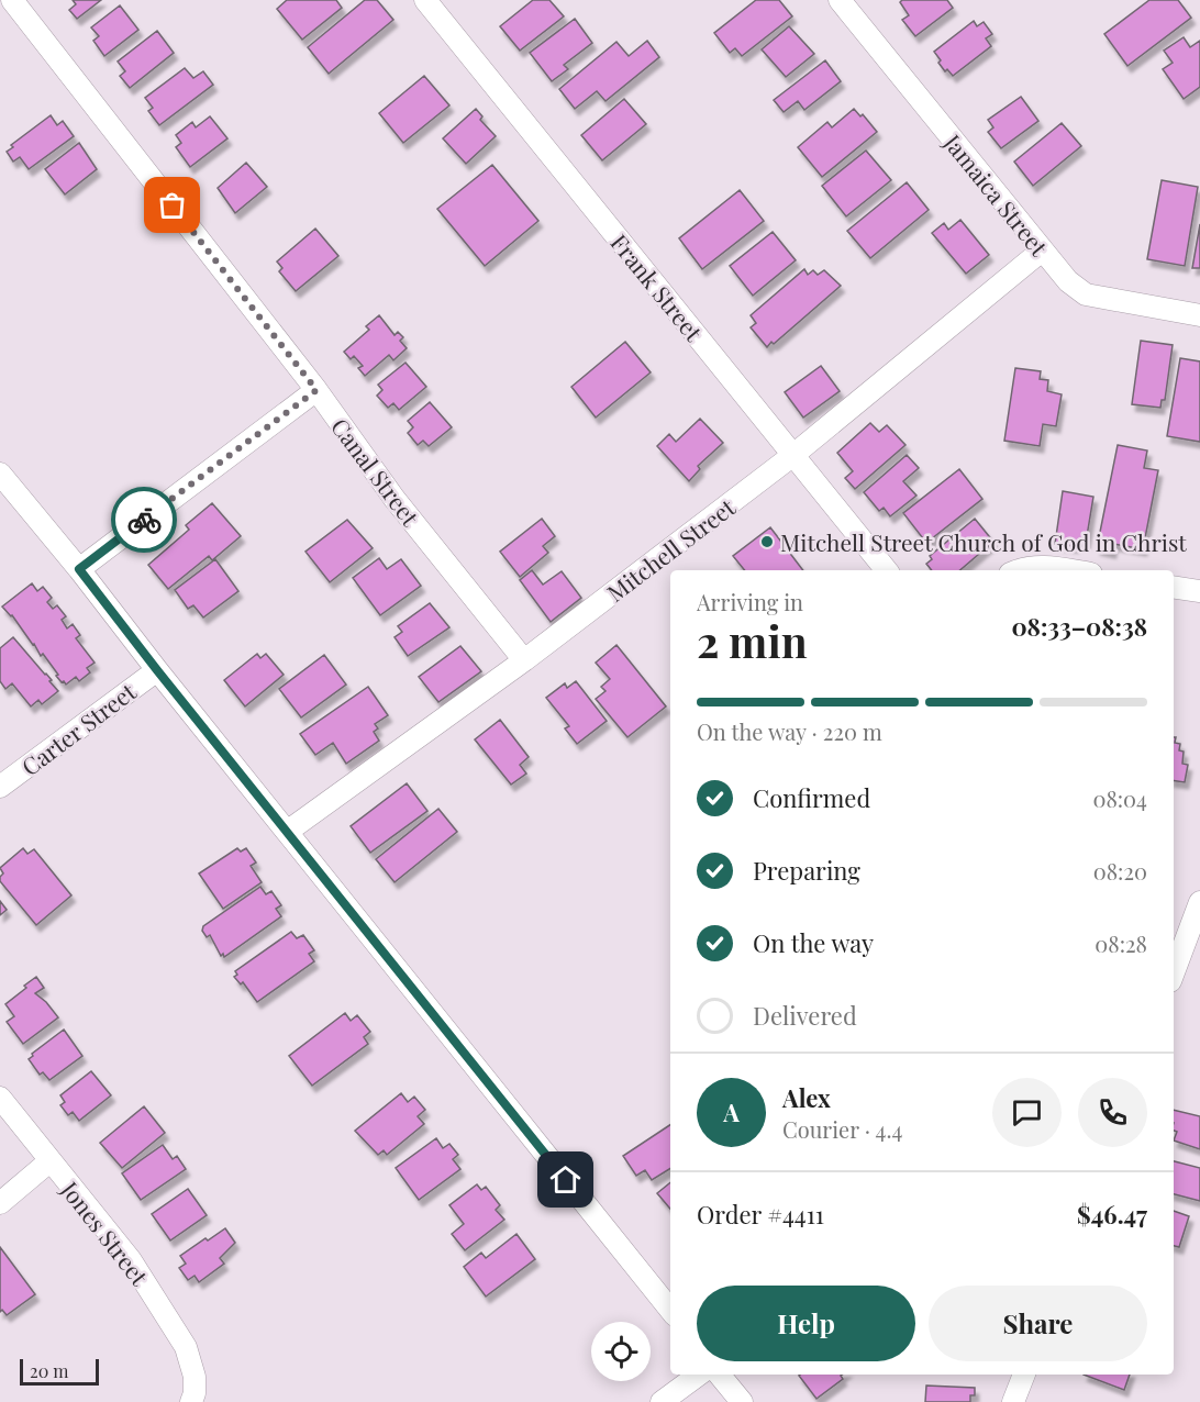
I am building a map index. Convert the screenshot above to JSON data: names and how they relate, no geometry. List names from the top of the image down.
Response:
{
  "streets": {
    "street": [
      "Jamaica Street",
      "Frank Street",
      "Canal Street",
      "Mitchell Street",
      "Carter Street",
      "Jones Street"
    ]
  },
  "crossings": [
    ["Jamaica Street", "Mitchell Street"],
    ["Frank Street", "Mitchell Street"],
    ["Canal Street", "Mitchell Street"]
  ],
  "places": ["Mitchell Street Church of God in Christ"],
  "scale_bar": "20 m",
  "page": {
    "heading": ["2 min", "Arriving in", "08:33–08:38"],
    "panel": [
      "Alex",
      "Courier · 4.4",
      "Order #4411",
      "$46.47"
    ],
    "bar": "On the way · 220 m",
    "list": [
      ["Confirmed", "08:04"],
      ["Preparing", "08:20"],
      ["On the way", "08:28"],
      "Delivered"
    ],
    "round": "A",
    "buttons": ["Help", "Share"],
    "scale": "20 m"
  }
}
